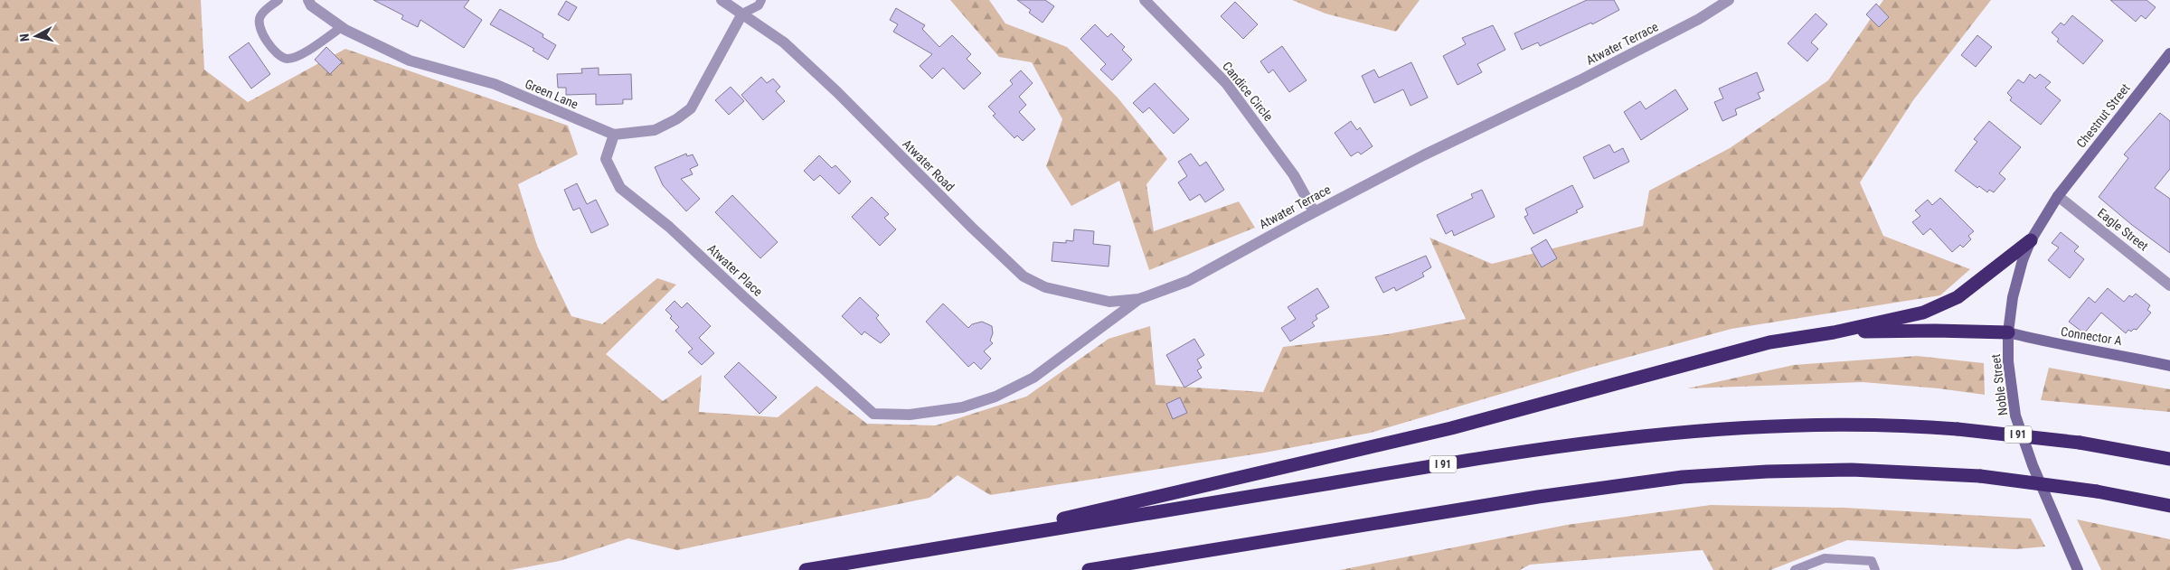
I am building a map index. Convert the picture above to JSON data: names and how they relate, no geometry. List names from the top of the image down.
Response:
{
  "streets": {
    "highway": ["I 91"],
    "main road": ["Chestnut Street", "Connector A", "Noble Street"],
    "street": [
      "Atwater Terrace",
      "Candice Circle",
      "Green Lane",
      "Atwater Road",
      "Eagle Street",
      "Atwater Place"
    ]
  },
  "crossings": [
    ["Atwater Terrace", "Candice Circle"],
    ["Atwater Terrace", "Atwater Road"],
    ["Atwater Terrace", "Atwater Place"],
    ["Green Lane", "Atwater Road"],
    ["Green Lane", "Atwater Place"],
    ["Chestnut Street", "Eagle Street"],
    ["Chestnut Street", "Noble Street"],
    ["Eagle Street", "Noble Street"],
    ["Connector A", "Noble Street"]
  ],
  "north": "left"
}
